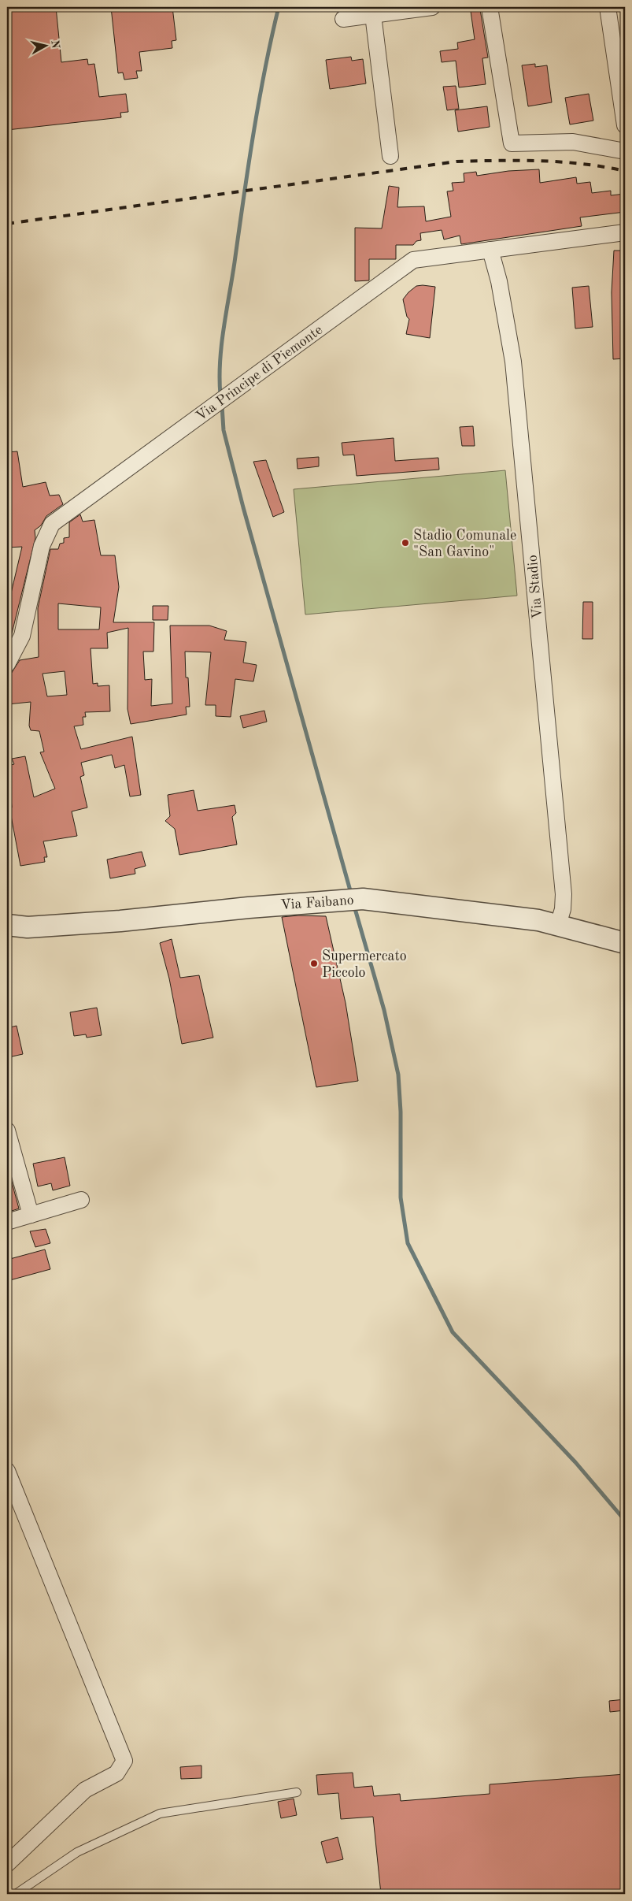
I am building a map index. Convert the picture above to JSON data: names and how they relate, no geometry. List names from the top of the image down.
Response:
{
  "streets": {
    "street": ["Via Principe di Piemonte", "Via Stadio", "Via Faibano"]
  },
  "crossings": [
    ["Via Principe di Piemonte", "Via Stadio"],
    ["Via Stadio", "Via Faibano"]
  ],
  "places": ["Stadio Comunale \"San Gavino\"", "Supermercato Piccolo"],
  "north": "right"
}
